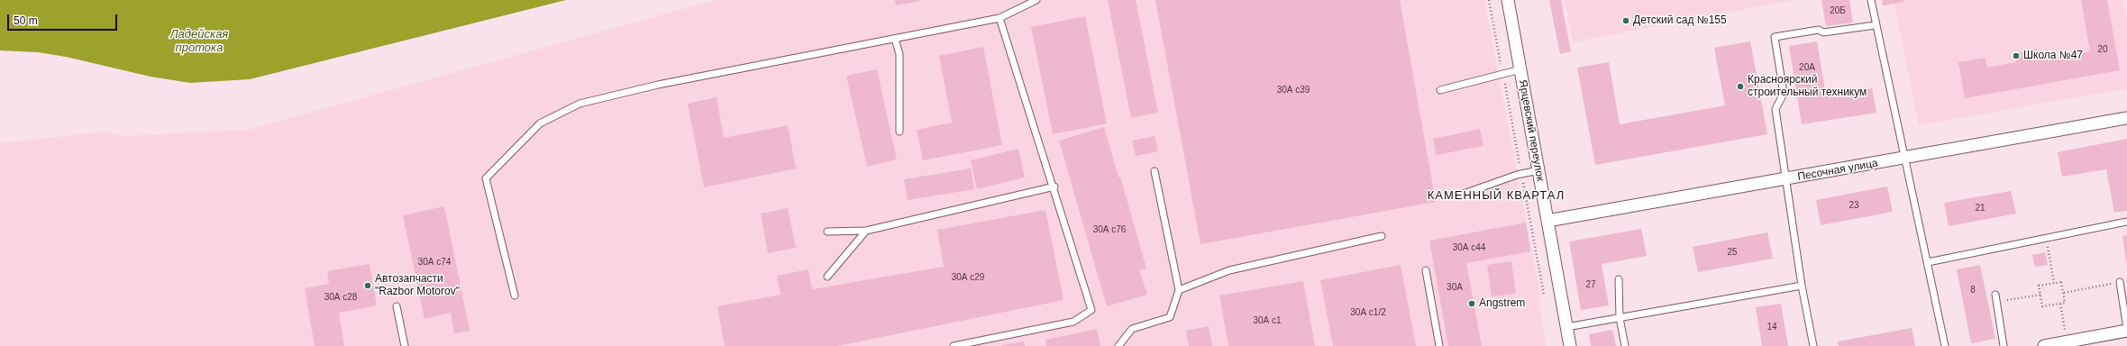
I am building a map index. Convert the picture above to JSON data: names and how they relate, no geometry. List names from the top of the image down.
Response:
{
  "streets": {
    "street": ["Ярцевский переулок", "Песочная улица"]
  },
  "crossings": [
    ["Ярцевский переулок", "Песочная улица"]
  ],
  "districts": ["КАМЕННЫЙ КВАРТАЛ"],
  "water": ["Ладейская протока"],
  "places": [
    "Детский сад №155",
    "Школа №47",
    "Красноярский строительный техникум",
    "Автозапчасти \"Razbor Motorov\"",
    "Angstrem"
  ],
  "house_numbers": [
    "20Б",
    "20",
    "20А",
    "30А с39",
    "23",
    "21",
    "30А с76",
    "30А с44",
    "25",
    "30А с74",
    "30А с29",
    "27",
    "30А",
    "8",
    "30А с28",
    "30А с1/2",
    "30А с1",
    "14"
  ],
  "scale_bar": "50 m"
}
